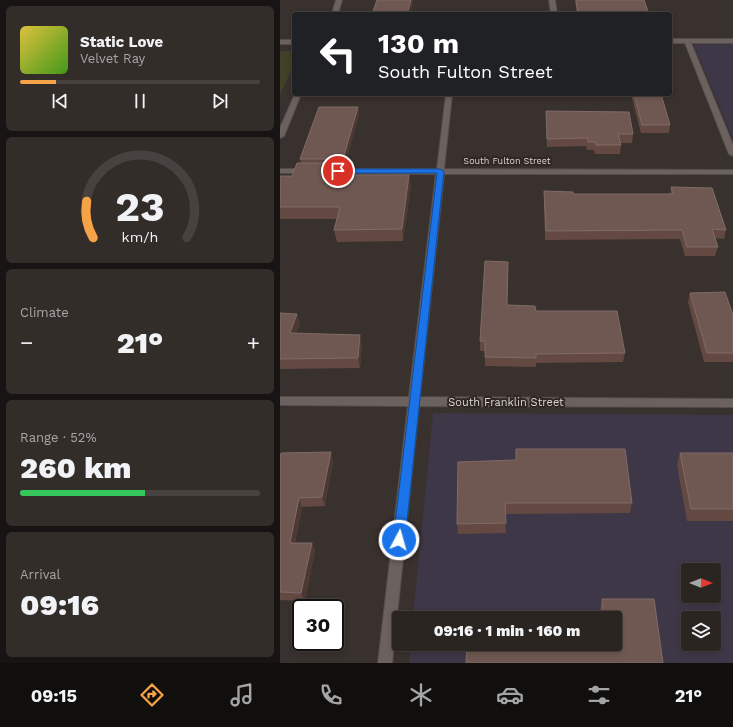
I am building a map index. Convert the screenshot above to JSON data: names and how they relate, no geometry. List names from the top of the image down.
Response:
{
  "streets": {
    "street": ["South Fulton Street", "South Franklin Street"]
  },
  "north": "right",
  "page": {
    "turn": ["130 m", "South Fulton Street"],
    "song": ["Static Love", "Velvet Ray"],
    "tile": [
      "Climate",
      ["Range · 52%", "260 km"],
      ["Arrival", "09:16"]
    ],
    "heat": ["−", "21°", "+"],
    "limit": "30",
    "trip": "09:16 · 1 min · 160 m",
    "tabs": ["09:15", "21°"],
    "gauge": ["23", "km/h"]
  }
}
